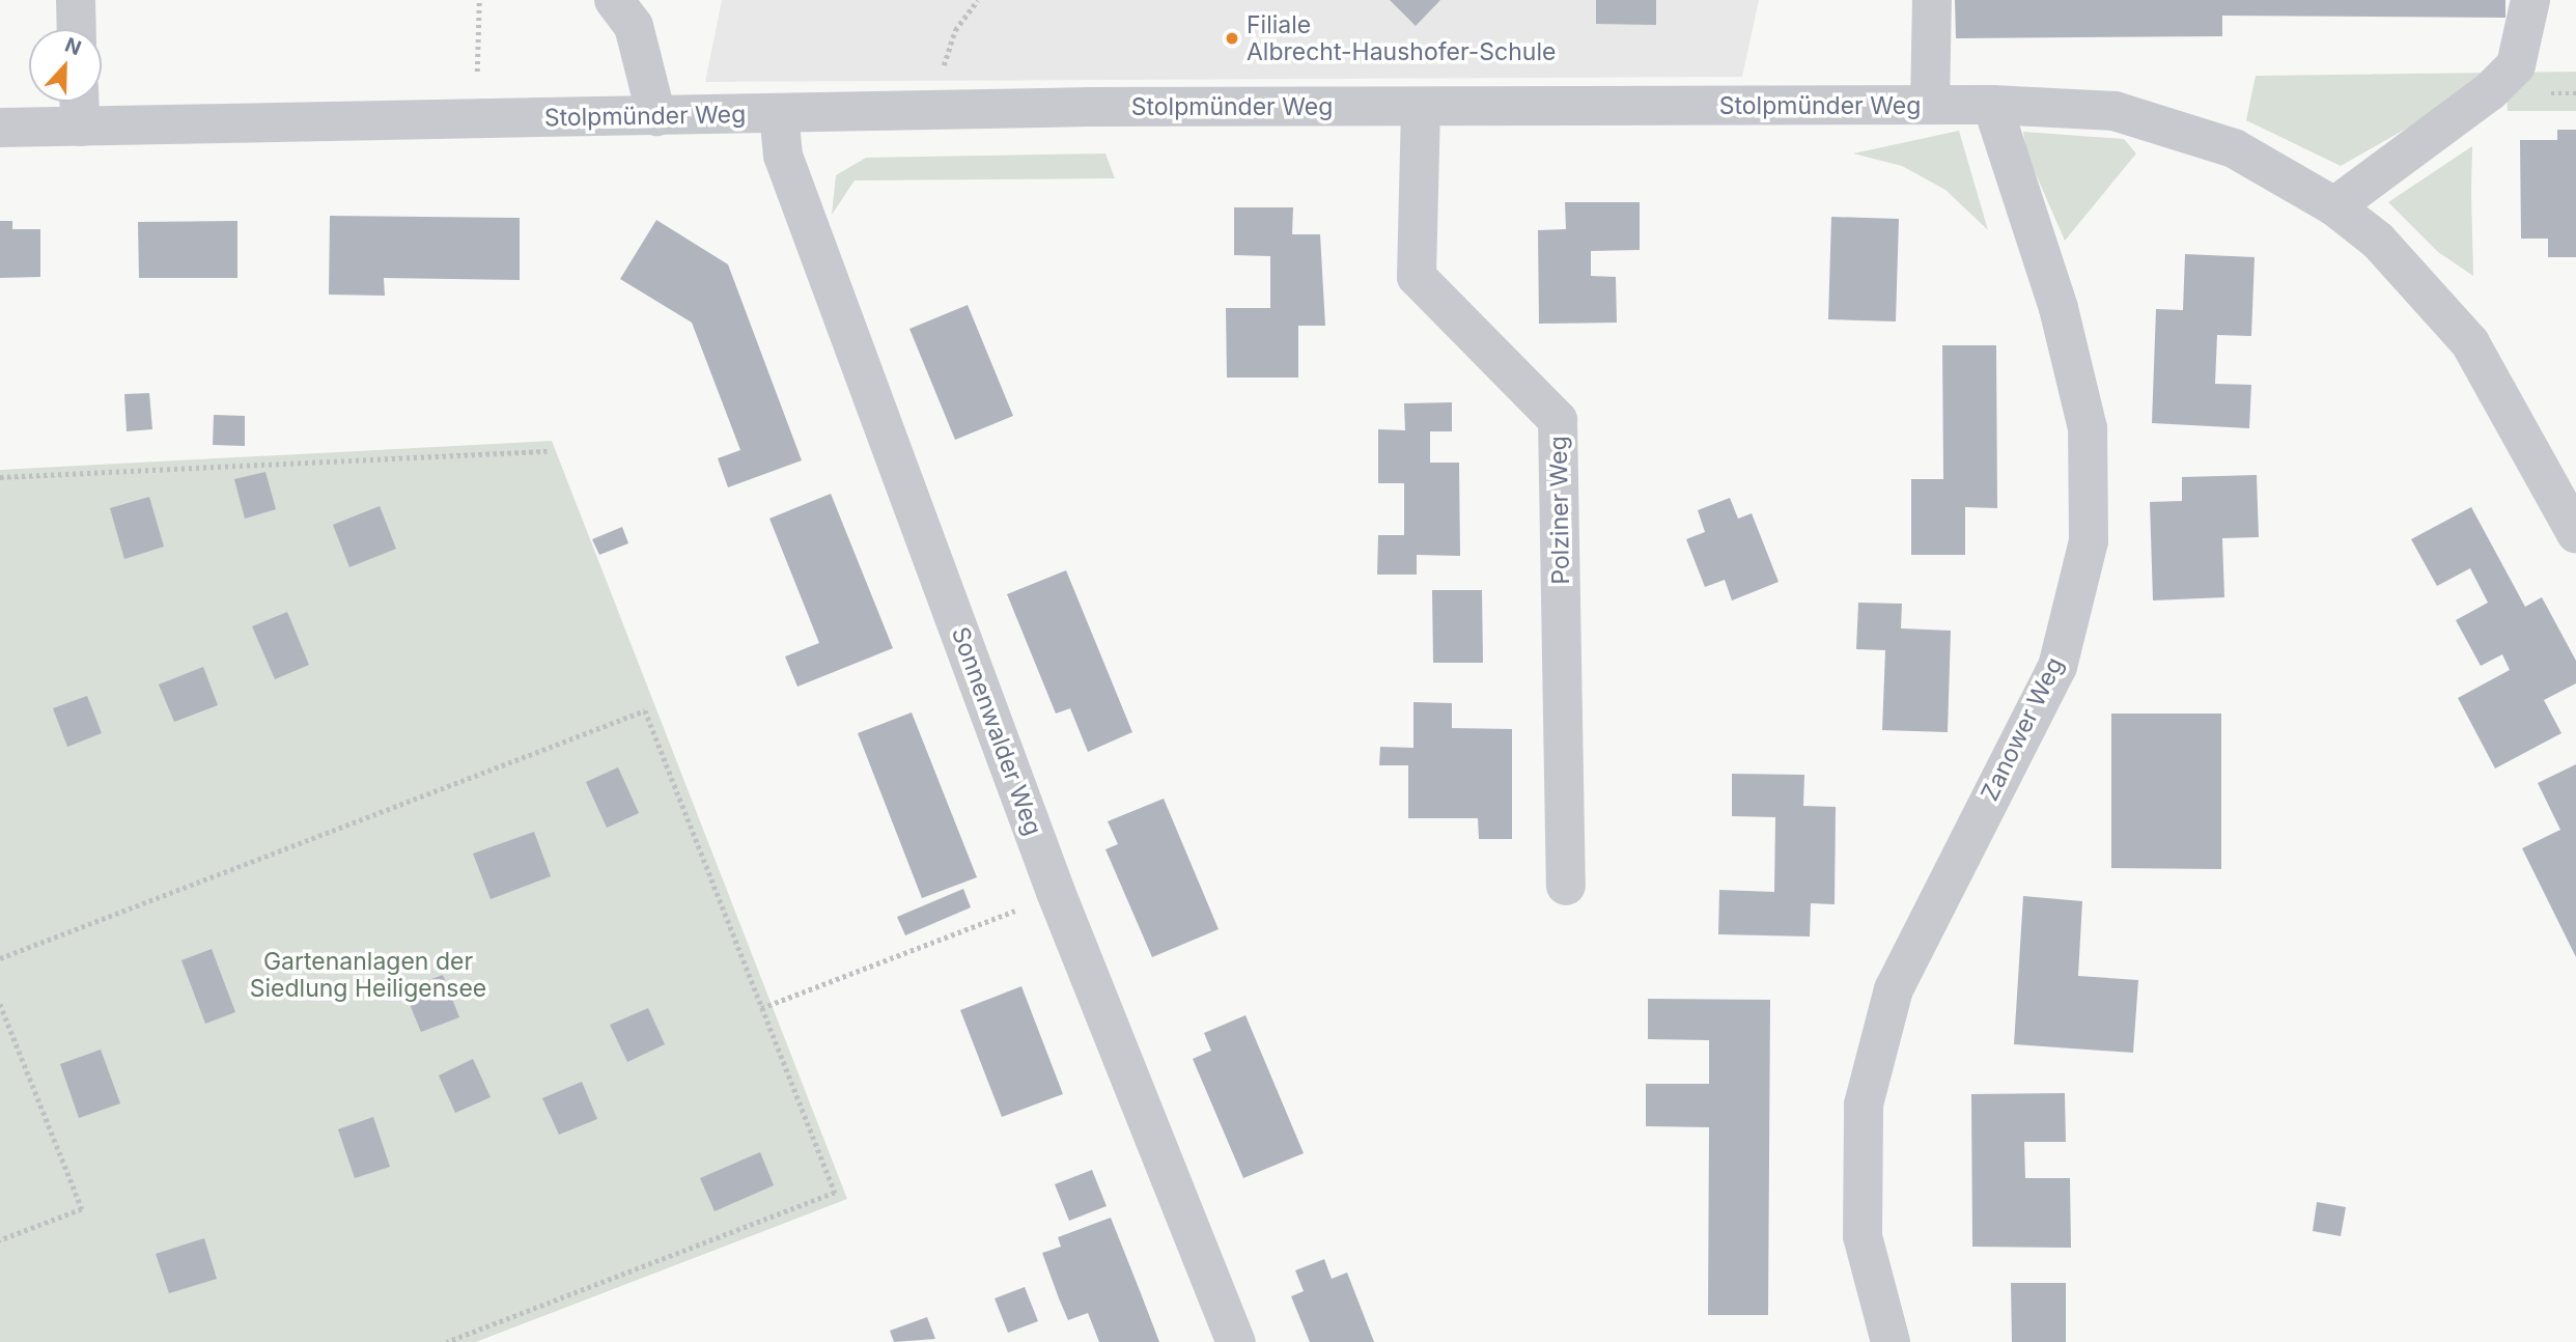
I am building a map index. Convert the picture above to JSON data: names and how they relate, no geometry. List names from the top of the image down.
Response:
{
  "streets": {
    "street": [
      "Stolpmünder Weg",
      "Polziner Weg",
      "Zanower Weg",
      "Sonnenwalder Weg"
    ]
  },
  "crossings": [
    ["Stolpmünder Weg", "Polziner Weg"],
    ["Stolpmünder Weg", "Zanower Weg"],
    ["Stolpmünder Weg", "Sonnenwalder Weg"]
  ],
  "parks": ["Gartenanlagen der Siedlung Heiligensee"],
  "places": ["Filiale Albrecht-Haushofer-Schule"],
  "north": "top"
}
